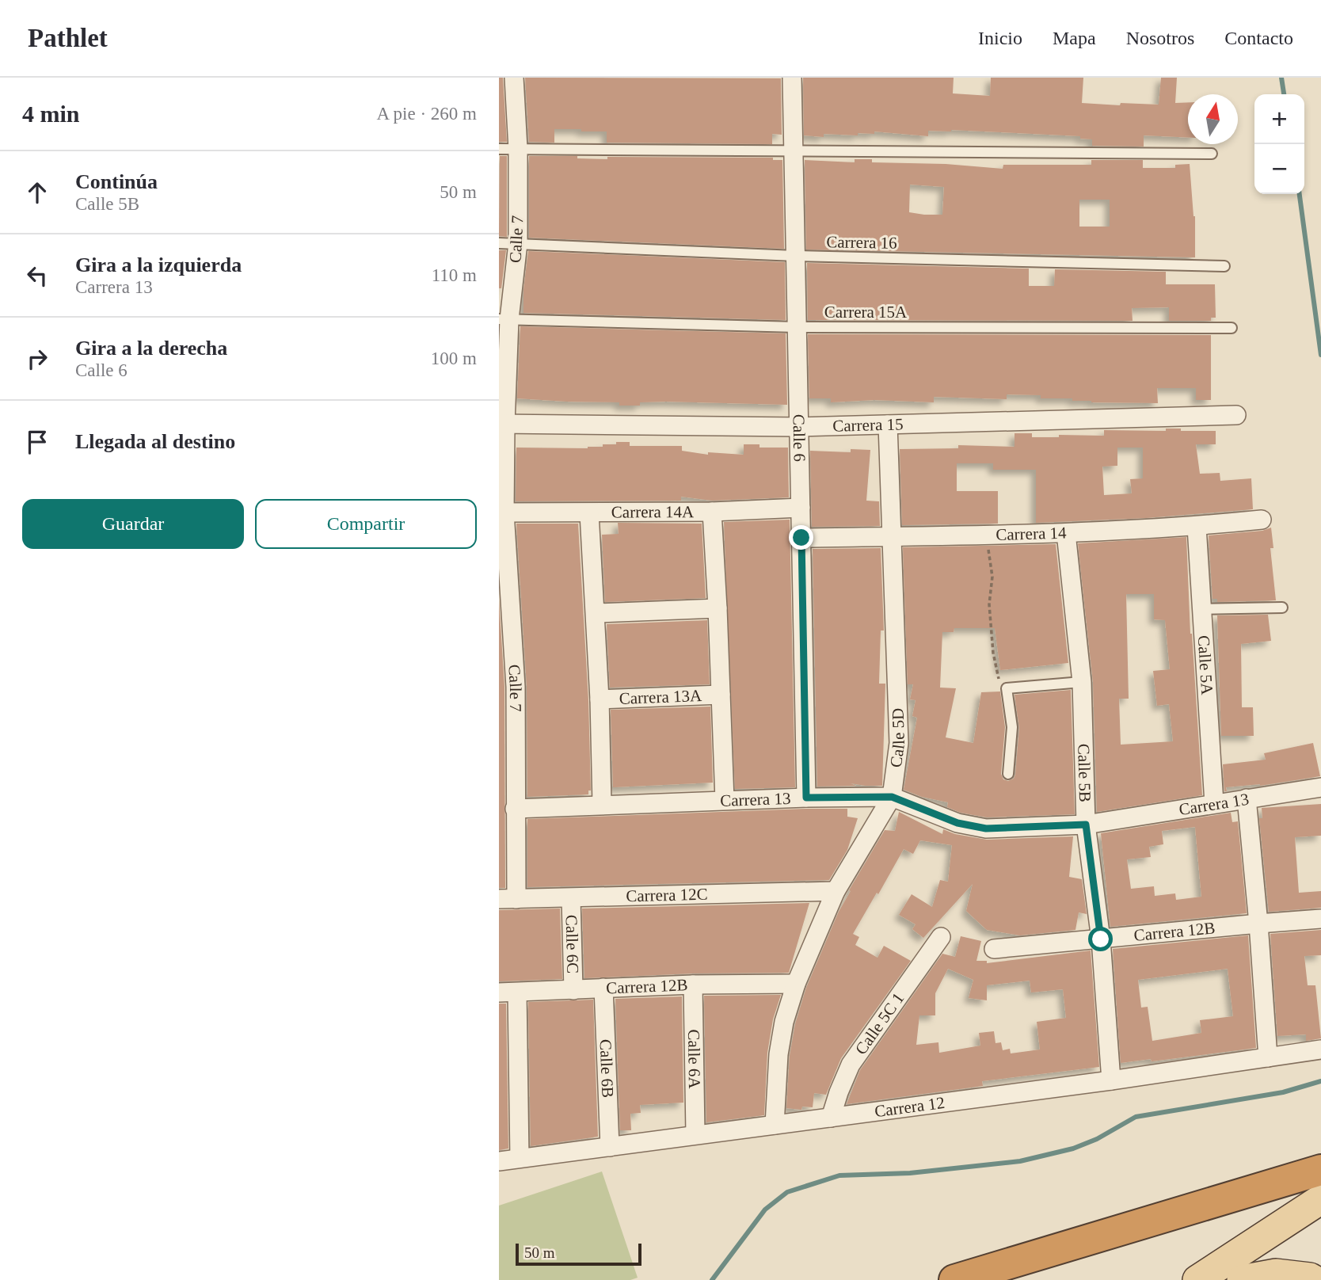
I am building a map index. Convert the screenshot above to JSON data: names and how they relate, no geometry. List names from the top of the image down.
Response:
{
  "streets": {
    "street": [
      "Calle 7",
      "Carrera 15",
      "Calle 6",
      "Carrera 14A",
      "Carrera 14",
      "Calle 5A",
      "Carrera 13A",
      "Calle 5D",
      "Calle 5B",
      "Carrera 13",
      "Carrera 12C",
      "Carrera 12B",
      "Calle 6C",
      "Calle 5C 1",
      "Calle 6A",
      "Calle 6B",
      "Carrera 12"
    ],
    "lane": ["Carrera 16", "Carrera 15A"]
  },
  "crossings": [
    ["Calle 7", "Carrera 16"],
    ["Calle 7", "Carrera 15A"],
    ["Calle 7", "Carrera 15"],
    ["Calle 7", "Carrera 14A"],
    ["Calle 7", "Carrera 13"],
    ["Calle 7", "Carrera 12C"],
    ["Carrera 16", "Calle 6"],
    ["Carrera 15A", "Calle 6"],
    ["Carrera 15", "Calle 6"],
    ["Carrera 15", "Calle 5D"],
    ["Calle 6", "Carrera 14A"],
    ["Calle 6", "Carrera 14"],
    ["Calle 6", "Carrera 13"],
    ["Carrera 14", "Calle 5A"],
    ["Carrera 14", "Calle 5D"],
    ["Carrera 14", "Calle 5B"],
    ["Calle 5A", "Carrera 13"],
    ["Calle 5D", "Carrera 13"],
    ["Calle 5D", "Carrera 12C"],
    ["Calle 5D", "Carrera 12B"],
    ["Calle 5D", "Carrera 12"],
    ["Calle 5B", "Carrera 13"],
    ["Calle 5B", "Carrera 12B"],
    ["Calle 5B", "Carrera 12"],
    ["Carrera 12C", "Calle 6C"],
    ["Carrera 12B", "Calle 6C"],
    ["Carrera 12B", "Calle 6A"],
    ["Carrera 12B", "Calle 6B"],
    ["Calle 5C 1", "Carrera 12"],
    ["Calle 6A", "Carrera 12"],
    ["Calle 6B", "Carrera 12"]
  ],
  "scale_bar": "50 m",
  "north": "top",
  "page": {
    "header": "Pathlet",
    "nav": [
      "Inicio",
      "Mapa",
      "Nosotros",
      "Contacto"
    ],
    "heading": ["4 min", "A pie · 260 m"],
    "map_buttons": ["+", "−"],
    "list": [
      ["Continúa", "Calle 5B", "50 m"],
      ["Gira a la izquierda", "Carrera 13", "110 m"],
      ["Gira a la derecha", "Calle 6", "100 m"],
      "Llegada al destino"
    ],
    "buttons": ["Guardar", "Compartir"],
    "scale": "50 m"
  }
}
